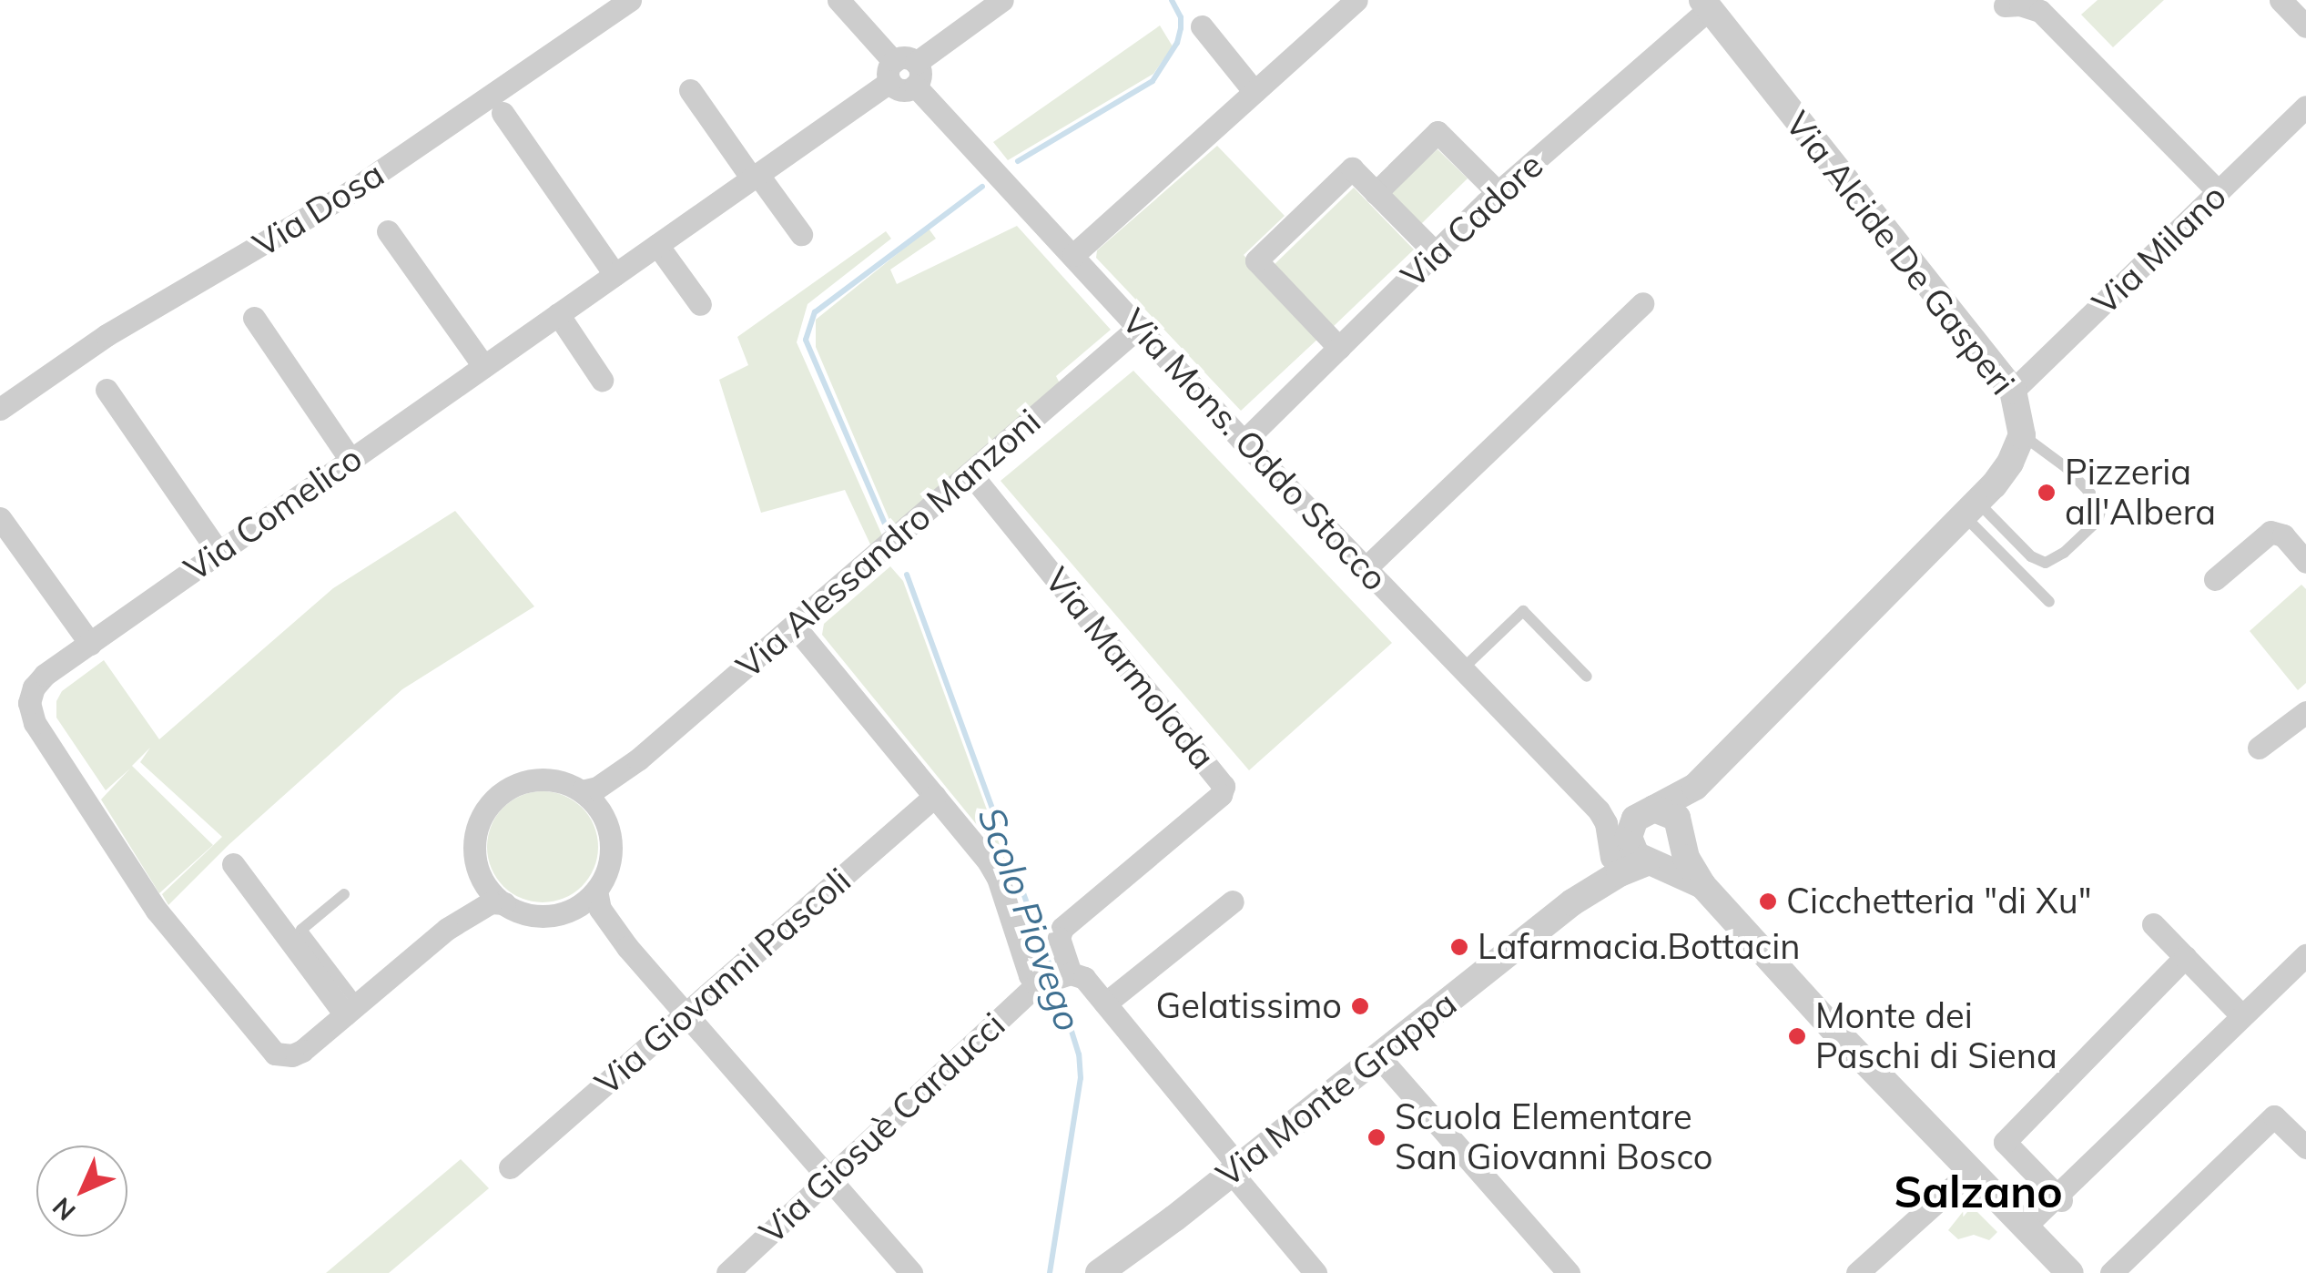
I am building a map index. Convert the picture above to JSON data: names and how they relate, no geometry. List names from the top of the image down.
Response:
{
  "streets": {
    "street": [
      "Via Dosa",
      "Via Cadore",
      "Via Milano",
      "Via Alcide De Gasperi",
      "Via Mons. Oddo Stocco",
      "Via Comelico",
      "Via Alessandro Manzoni",
      "Via Marmolada",
      "Via Giovanni Pascoli",
      "Via Monte Grappa",
      "Via Giosuè Carducci"
    ]
  },
  "crossings": [
    ["Via Cadore", "Via Alcide De Gasperi"],
    ["Via Cadore", "Via Mons. Oddo Stocco"],
    ["Via Milano", "Via Alcide De Gasperi"],
    ["Via Alcide De Gasperi", "Via Mons. Oddo Stocco"],
    ["Via Alcide De Gasperi", "Via Monte Grappa"],
    ["Via Mons. Oddo Stocco", "Via Comelico"],
    ["Via Mons. Oddo Stocco", "Via Alessandro Manzoni"],
    ["Via Mons. Oddo Stocco", "Via Monte Grappa"],
    ["Via Alessandro Manzoni", "Via Marmolada"],
    ["Via Marmolada", "Via Giosuè Carducci"]
  ],
  "districts": ["Salzano"],
  "water": ["Scolo Piovego"],
  "places": [
    "Pizzeria all'Albera",
    "Cicchetteria \"di Xu\"",
    "Lafarmacia.Bottacin",
    "Gelatissimo",
    "Monte dei Paschi di Siena",
    "Scuola Elementare San Giovanni Bosco"
  ],
  "north": "bottom left"
}
